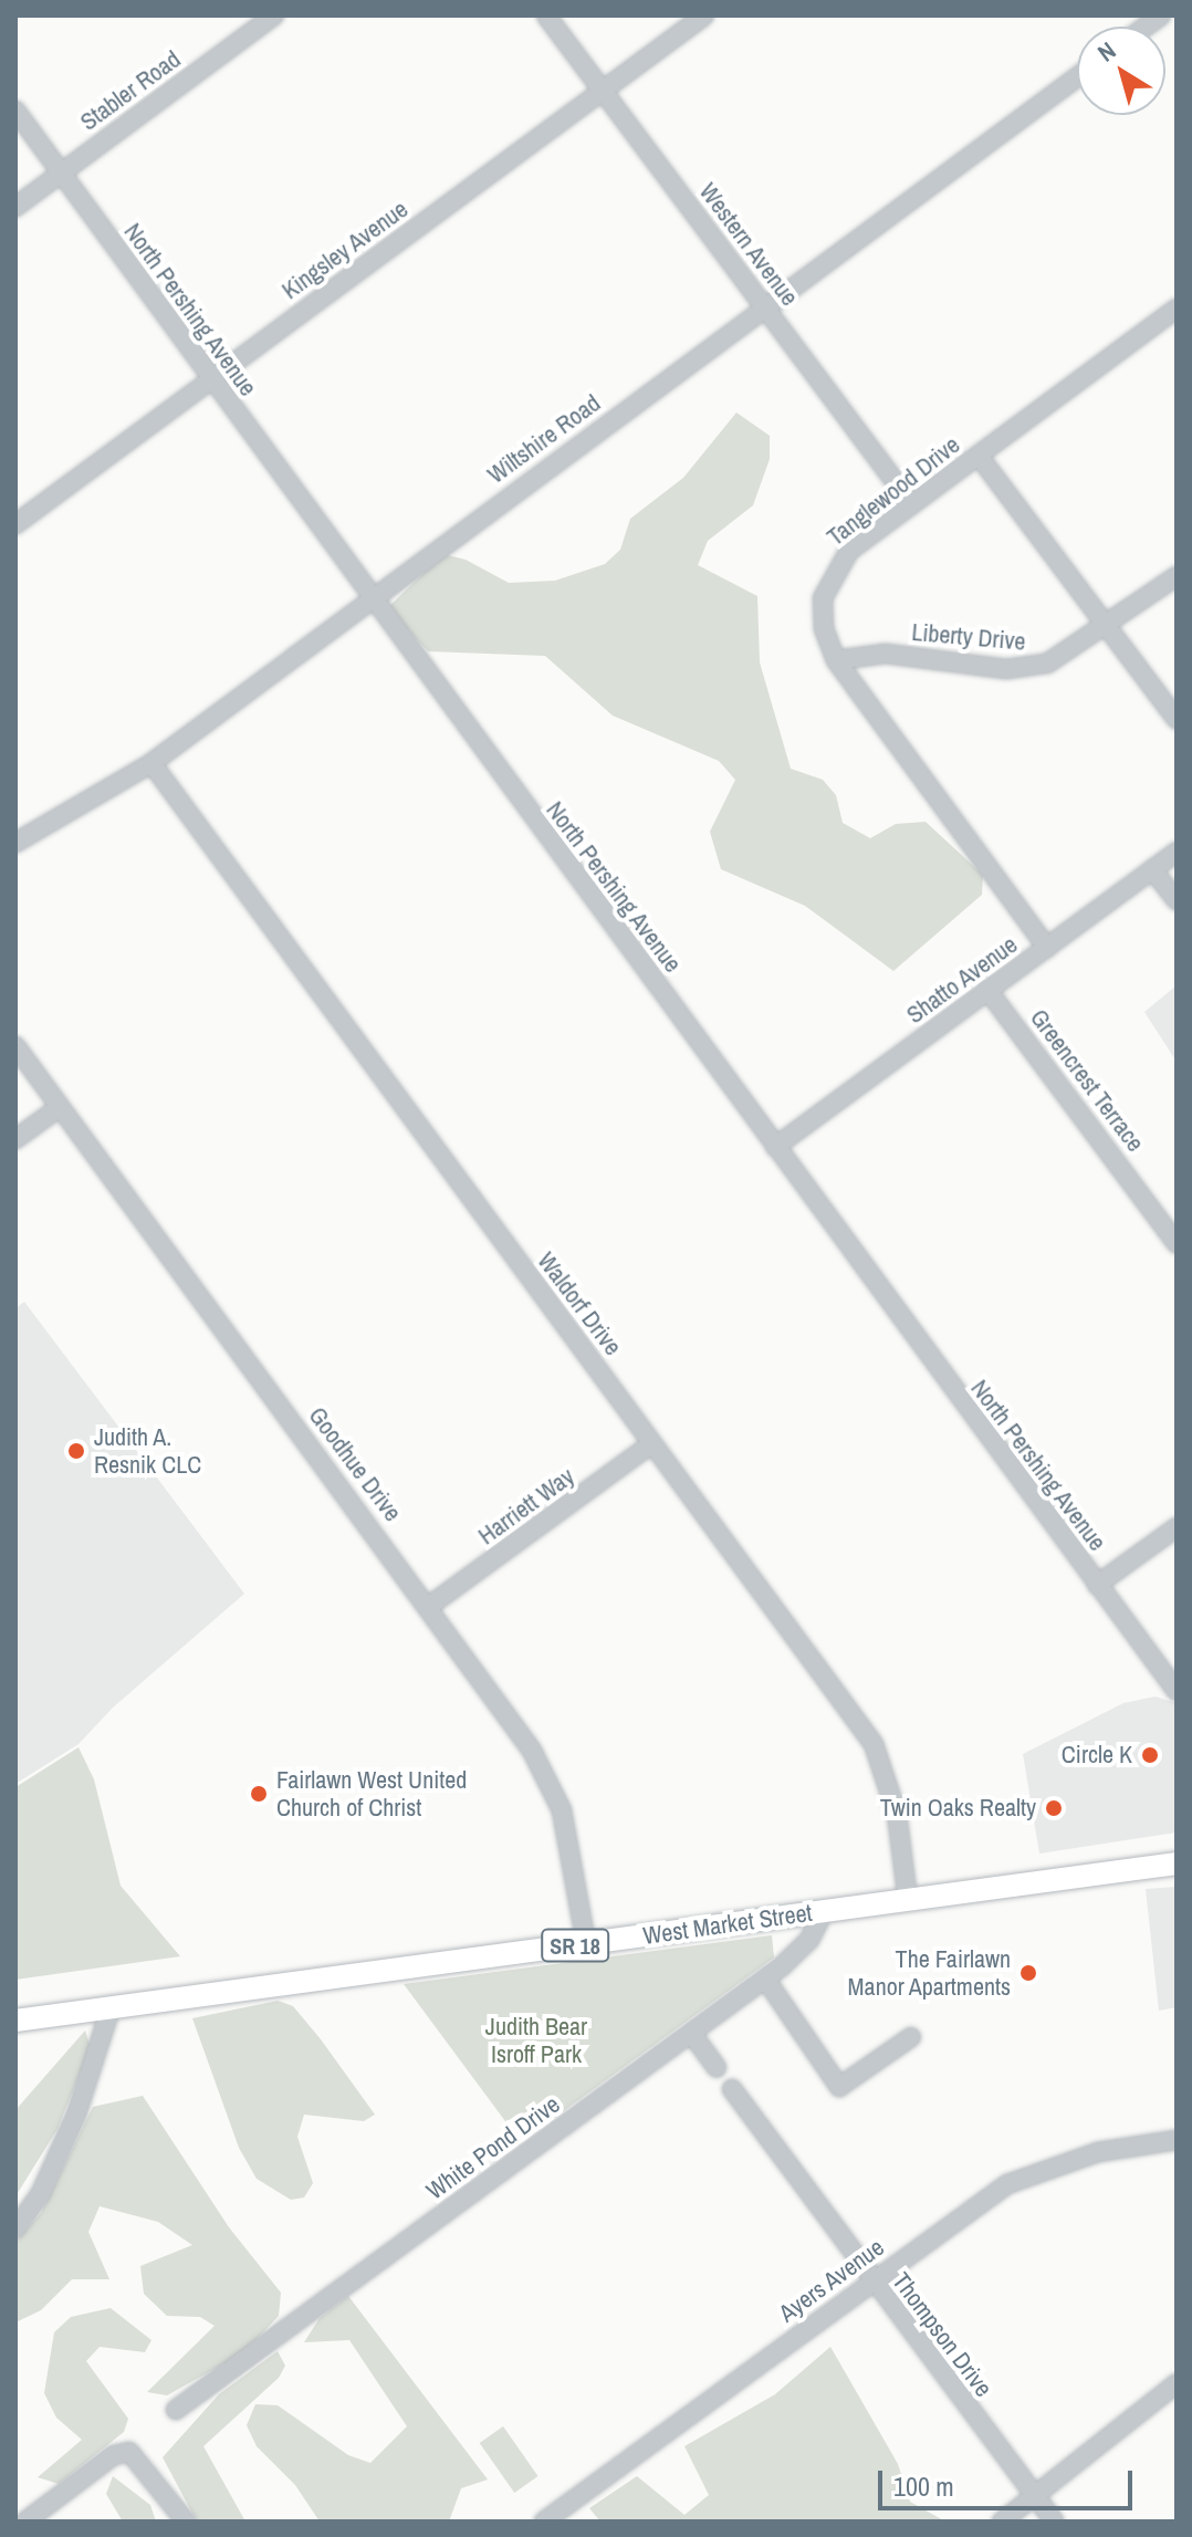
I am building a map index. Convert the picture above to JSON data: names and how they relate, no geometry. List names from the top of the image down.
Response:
{
  "streets": {
    "main road": ["West Market Street", "SR 18"],
    "street": [
      "Stabler Road",
      "Western Avenue",
      "Kingsley Avenue",
      "North Pershing Avenue",
      "Wiltshire Road",
      "Tanglewood Drive",
      "Liberty Drive",
      "Shatto Avenue",
      "Greencrest Terrace",
      "Waldorf Drive",
      "Goodhue Drive",
      "Harriett Way",
      "White Pond Drive",
      "Ayers Avenue",
      "Thompson Drive"
    ]
  },
  "crossings": [
    ["Stabler Road", "North Pershing Avenue"],
    ["Western Avenue", "Kingsley Avenue"],
    ["Western Avenue", "Wiltshire Road"],
    ["Western Avenue", "Tanglewood Drive"],
    ["Kingsley Avenue", "North Pershing Avenue"],
    ["North Pershing Avenue", "Wiltshire Road"],
    ["North Pershing Avenue", "Shatto Avenue"],
    ["Wiltshire Road", "Waldorf Drive"],
    ["Tanglewood Drive", "Liberty Drive"],
    ["Tanglewood Drive", "Shatto Avenue"],
    ["Shatto Avenue", "Greencrest Terrace"],
    ["Waldorf Drive", "Harriett Way"],
    ["Waldorf Drive", "West Market Street"],
    ["Goodhue Drive", "Harriett Way"],
    ["Goodhue Drive", "West Market Street"],
    ["West Market Street", "White Pond Drive"],
    ["Ayers Avenue", "Thompson Drive"]
  ],
  "parks": ["Judith Bear Isroff Park"],
  "places": [
    "Judith A. Resnik CLC",
    "Circle K",
    "Fairlawn West United Church of Christ",
    "Twin Oaks Realty",
    "The Fairlawn Manor Apartments"
  ],
  "scale_bar": "100 m",
  "north": "top left"
}
